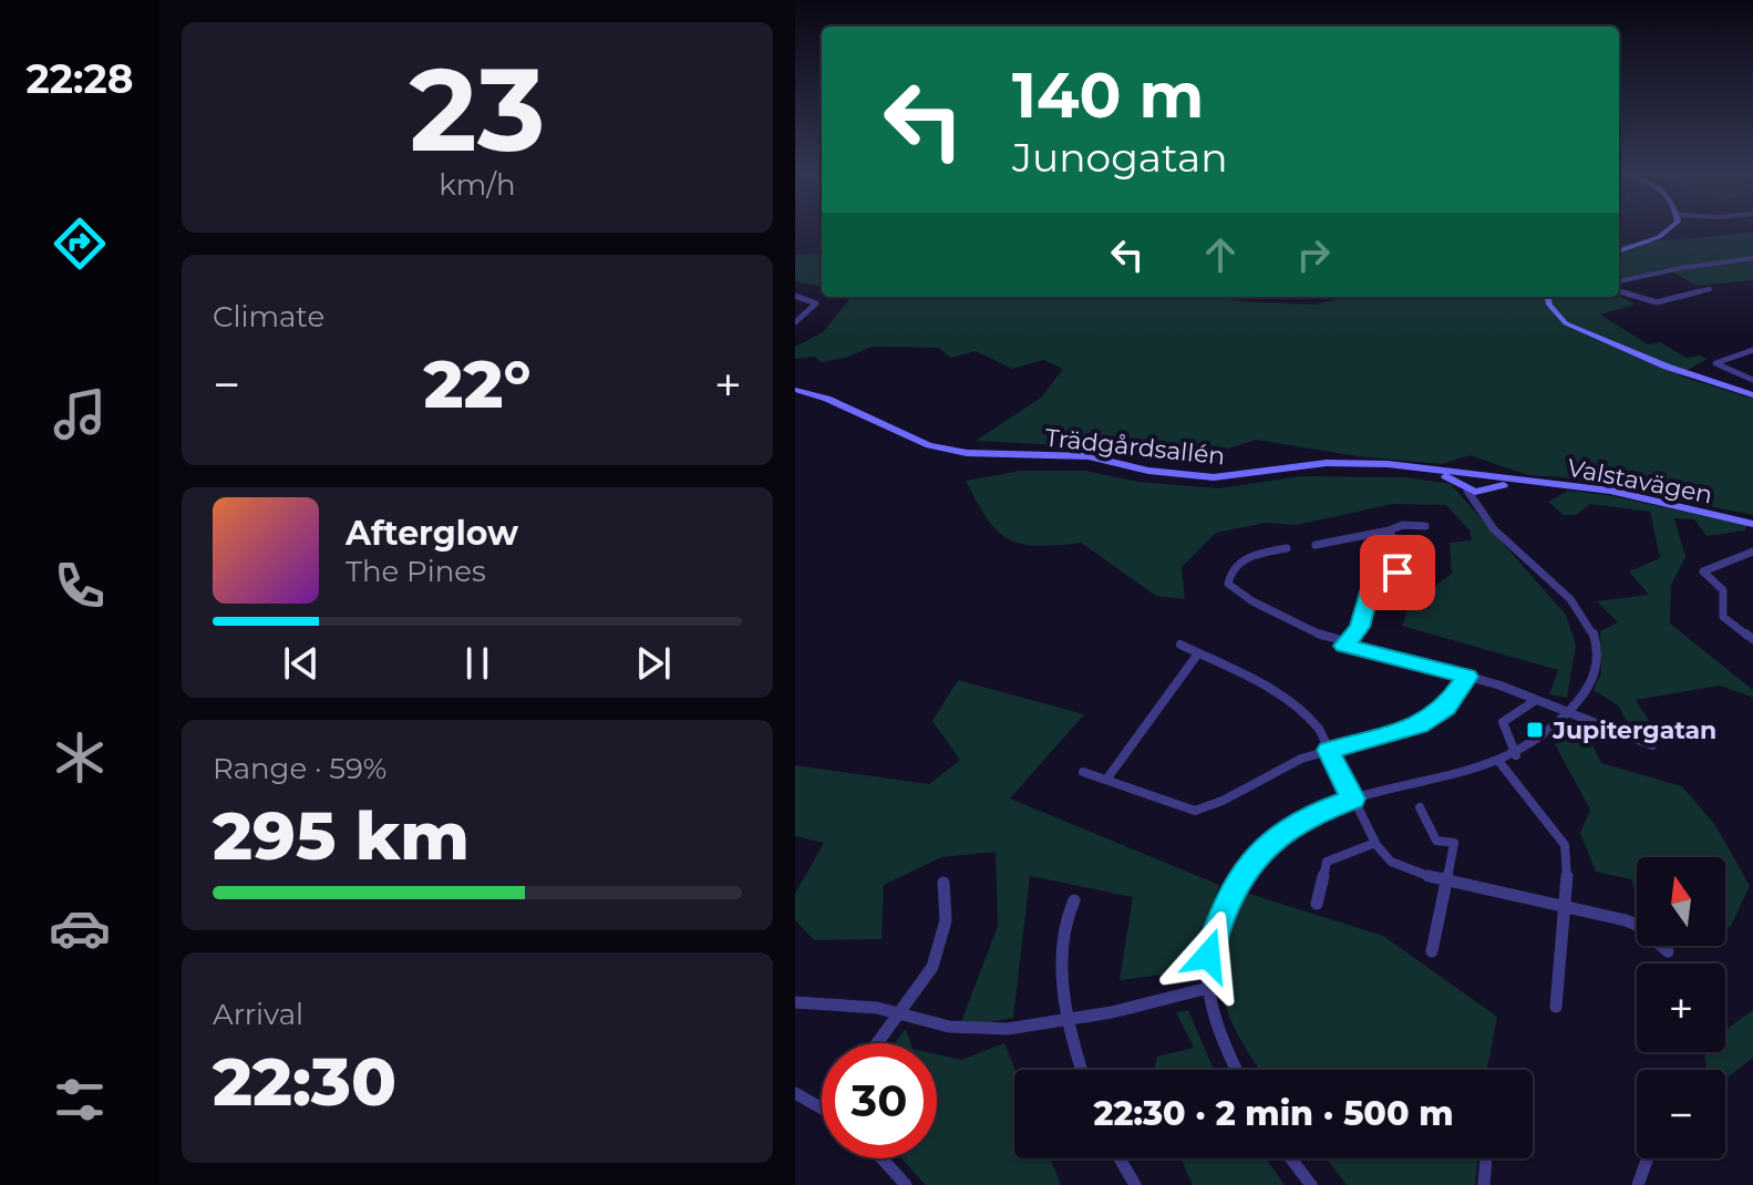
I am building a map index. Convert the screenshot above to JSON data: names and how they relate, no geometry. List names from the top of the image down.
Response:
{
  "streets": {
    "street": ["Trädgårdsallén", "Valstavägen"]
  },
  "crossings": [
    ["Trädgårdsallén", "Valstavägen"]
  ],
  "places": {
    "transit": ["Jupitergatan"]
  },
  "north": "top",
  "page": {
    "tabs": "22:28",
    "tile": [
      ["23", "km/h"],
      "Climate",
      ["Range · 59%", "295 km"],
      ["Arrival", "22:30"]
    ],
    "turn": ["140 m", "Junogatan"],
    "heat": ["−", "22°", "+"],
    "song": ["Afterglow", "The Pines"],
    "map_buttons": ["+", "−"],
    "limit": "30",
    "trip": "22:30 · 2 min · 500 m"
  }
}
